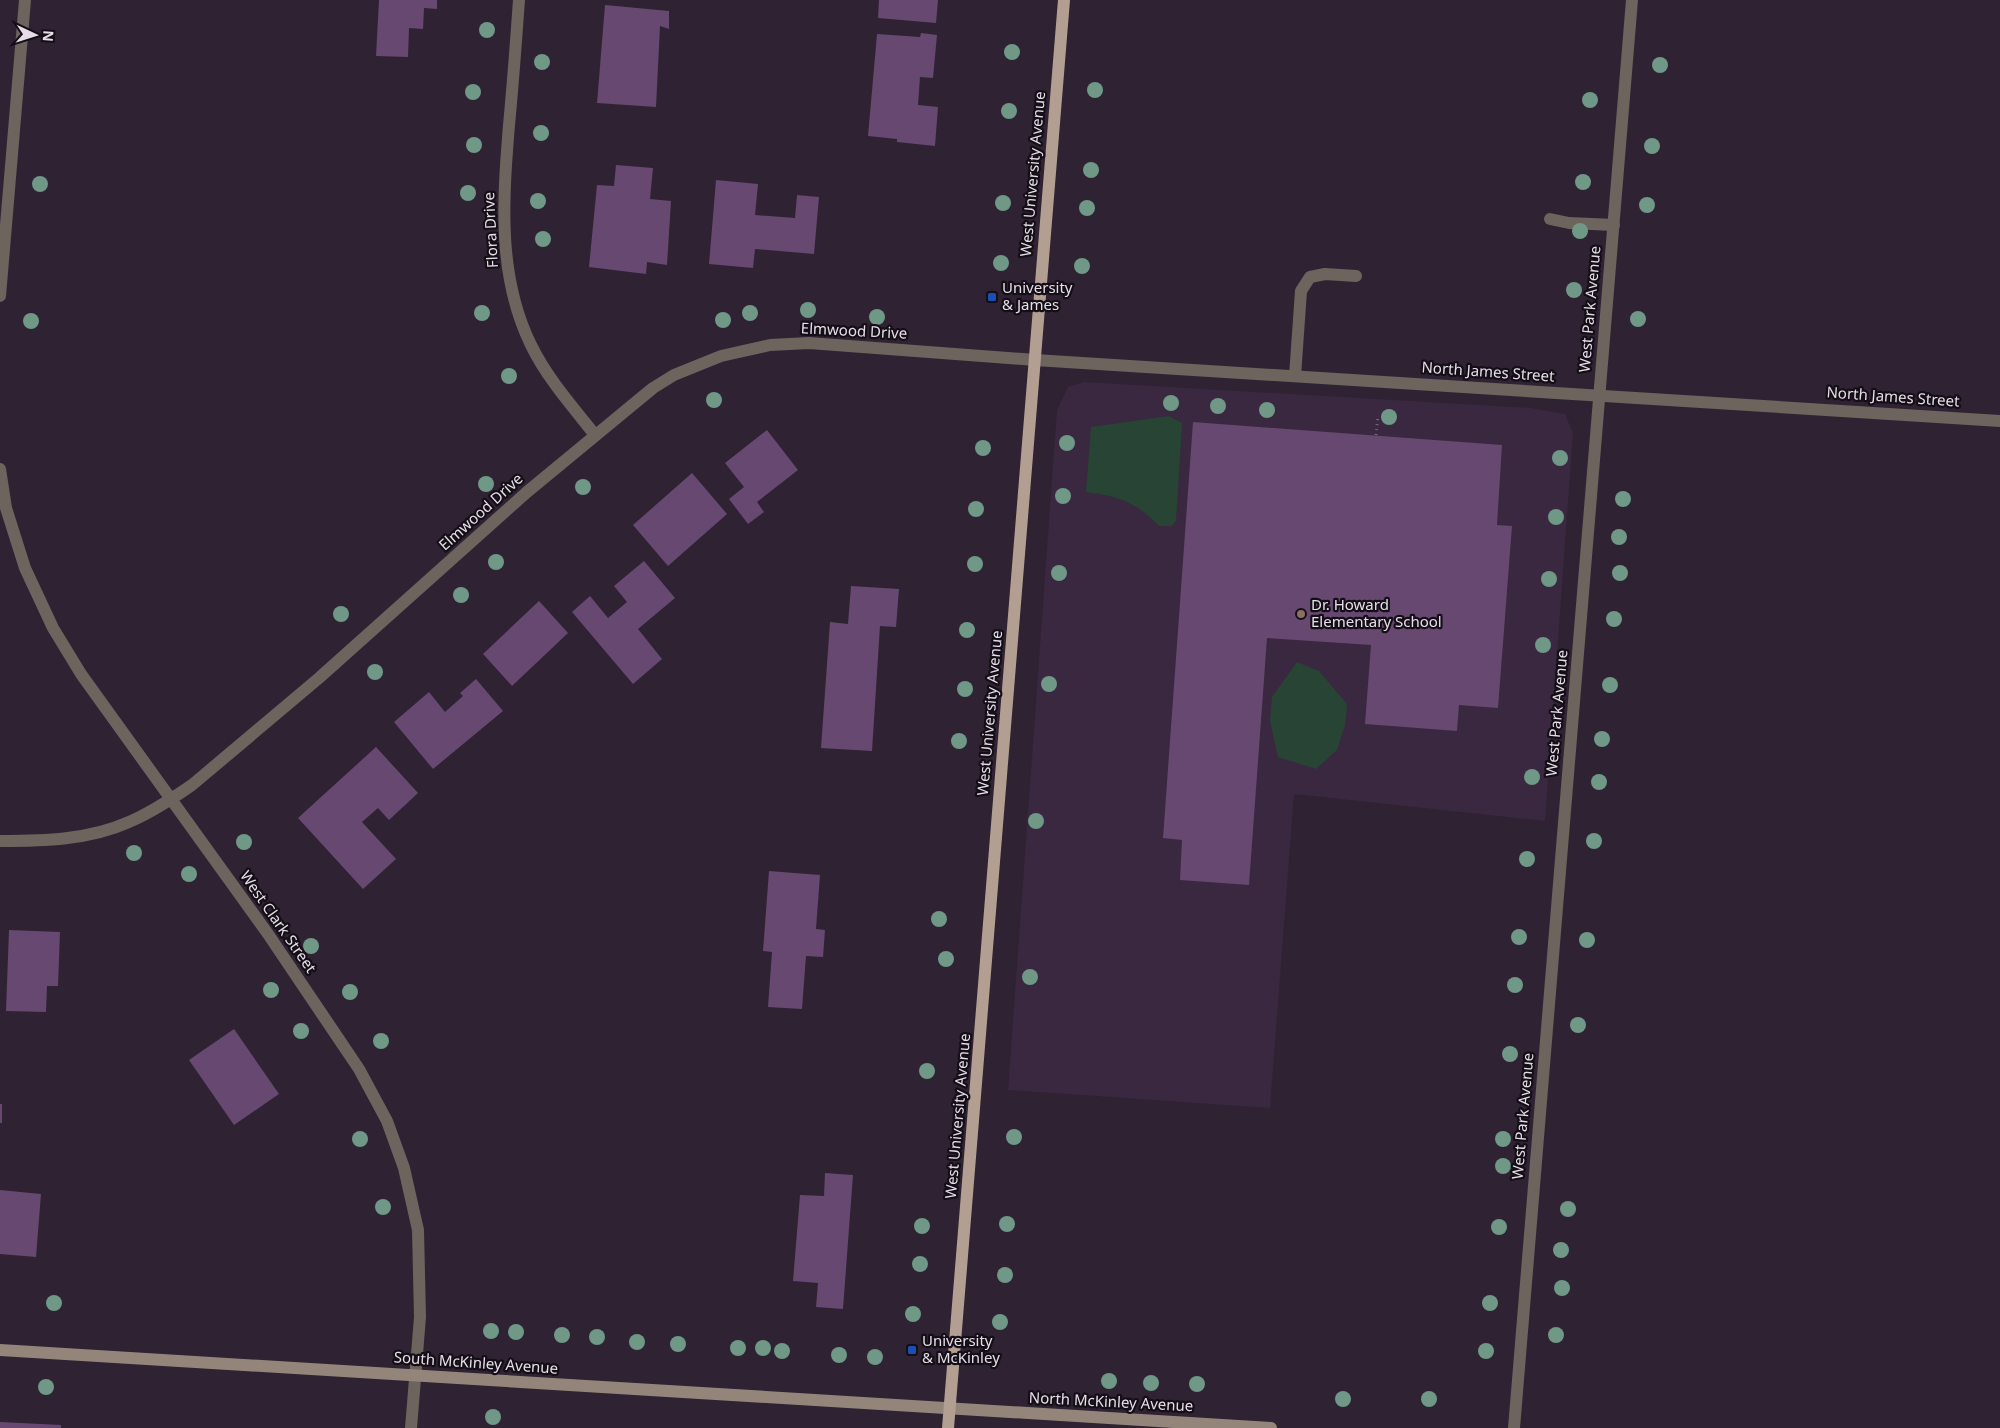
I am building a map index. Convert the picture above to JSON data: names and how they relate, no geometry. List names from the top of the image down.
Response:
{
  "streets": {
    "main road": ["West University Avenue"],
    "street": [
      "Flora Drive",
      "West Park Avenue",
      "Elmwood Drive",
      "North James Street",
      "West Clark Street",
      "South McKinley Avenue",
      "North McKinley Avenue"
    ]
  },
  "crossings": [
    ["West University Avenue", "Elmwood Drive"],
    ["West University Avenue", "North James Street"],
    ["West University Avenue", "South McKinley Avenue"],
    ["West University Avenue", "North McKinley Avenue"],
    ["Flora Drive", "Elmwood Drive"],
    ["West Park Avenue", "North James Street"],
    ["Elmwood Drive", "North James Street"],
    ["Elmwood Drive", "West Clark Street"],
    ["West Clark Street", "South McKinley Avenue"],
    ["South McKinley Avenue", "North McKinley Avenue"]
  ],
  "places": {
    "transit": ["University & James", "University & McKinley"],
    "other": ["Dr. Howard Elementary School"]
  },
  "north": "right"
}
